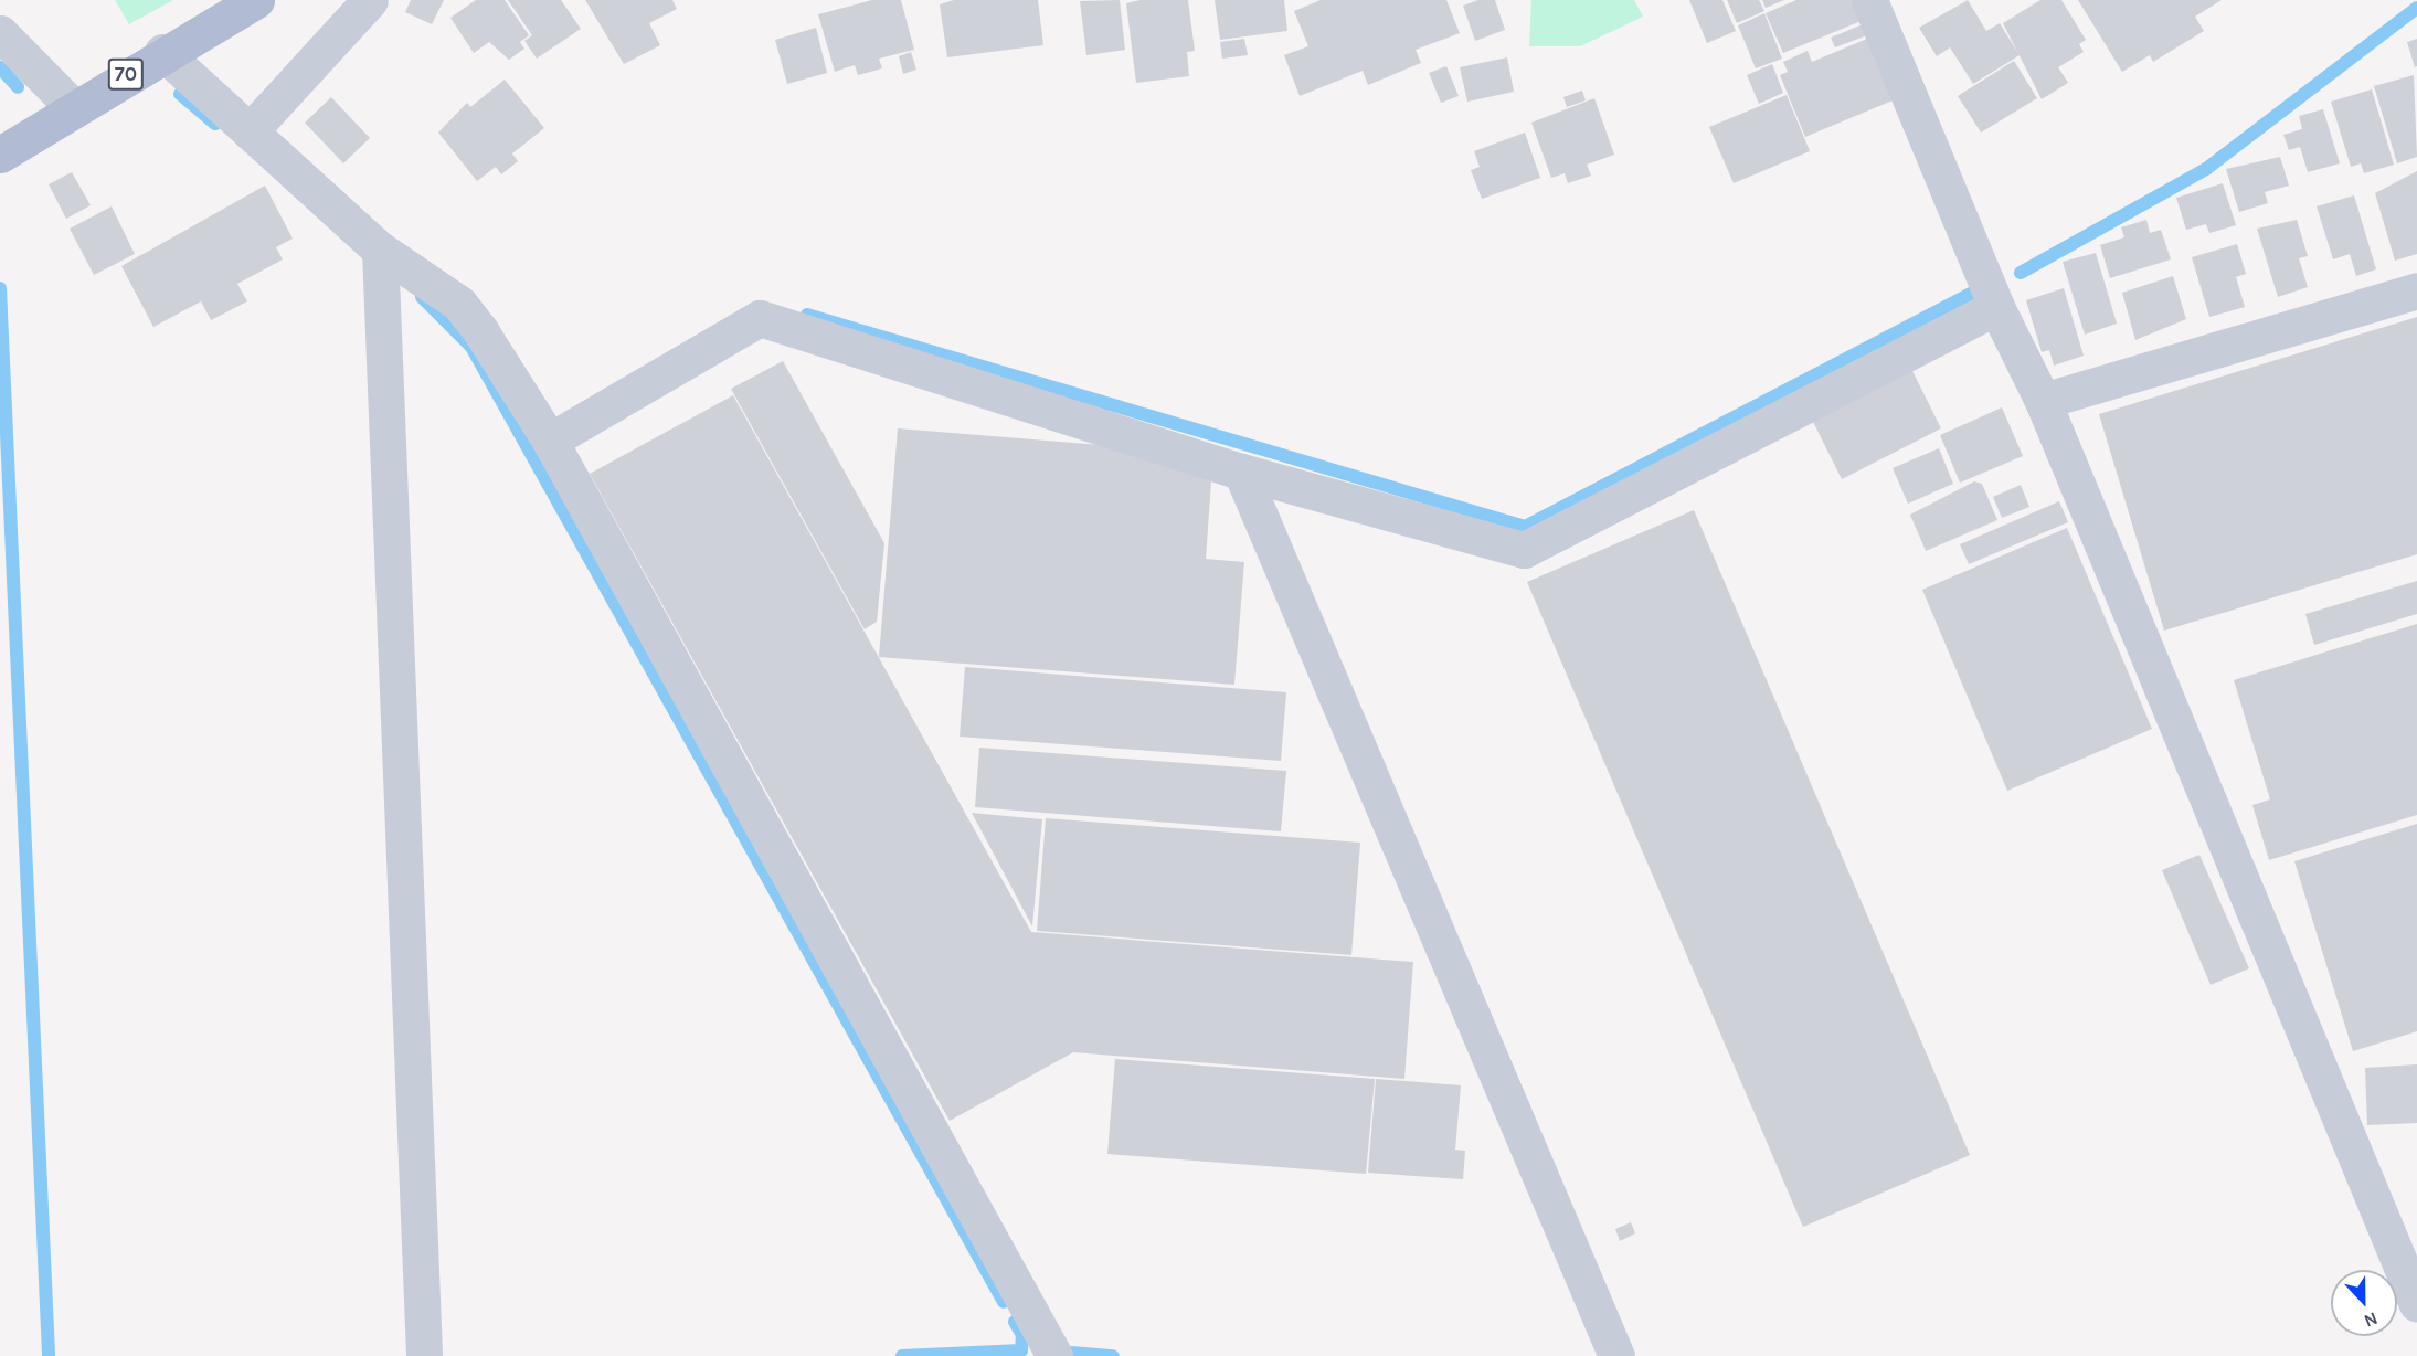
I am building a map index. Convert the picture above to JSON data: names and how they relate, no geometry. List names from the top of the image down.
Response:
{
  "streets": {
    "main road": ["70"]
  },
  "north": "bottom"
}
